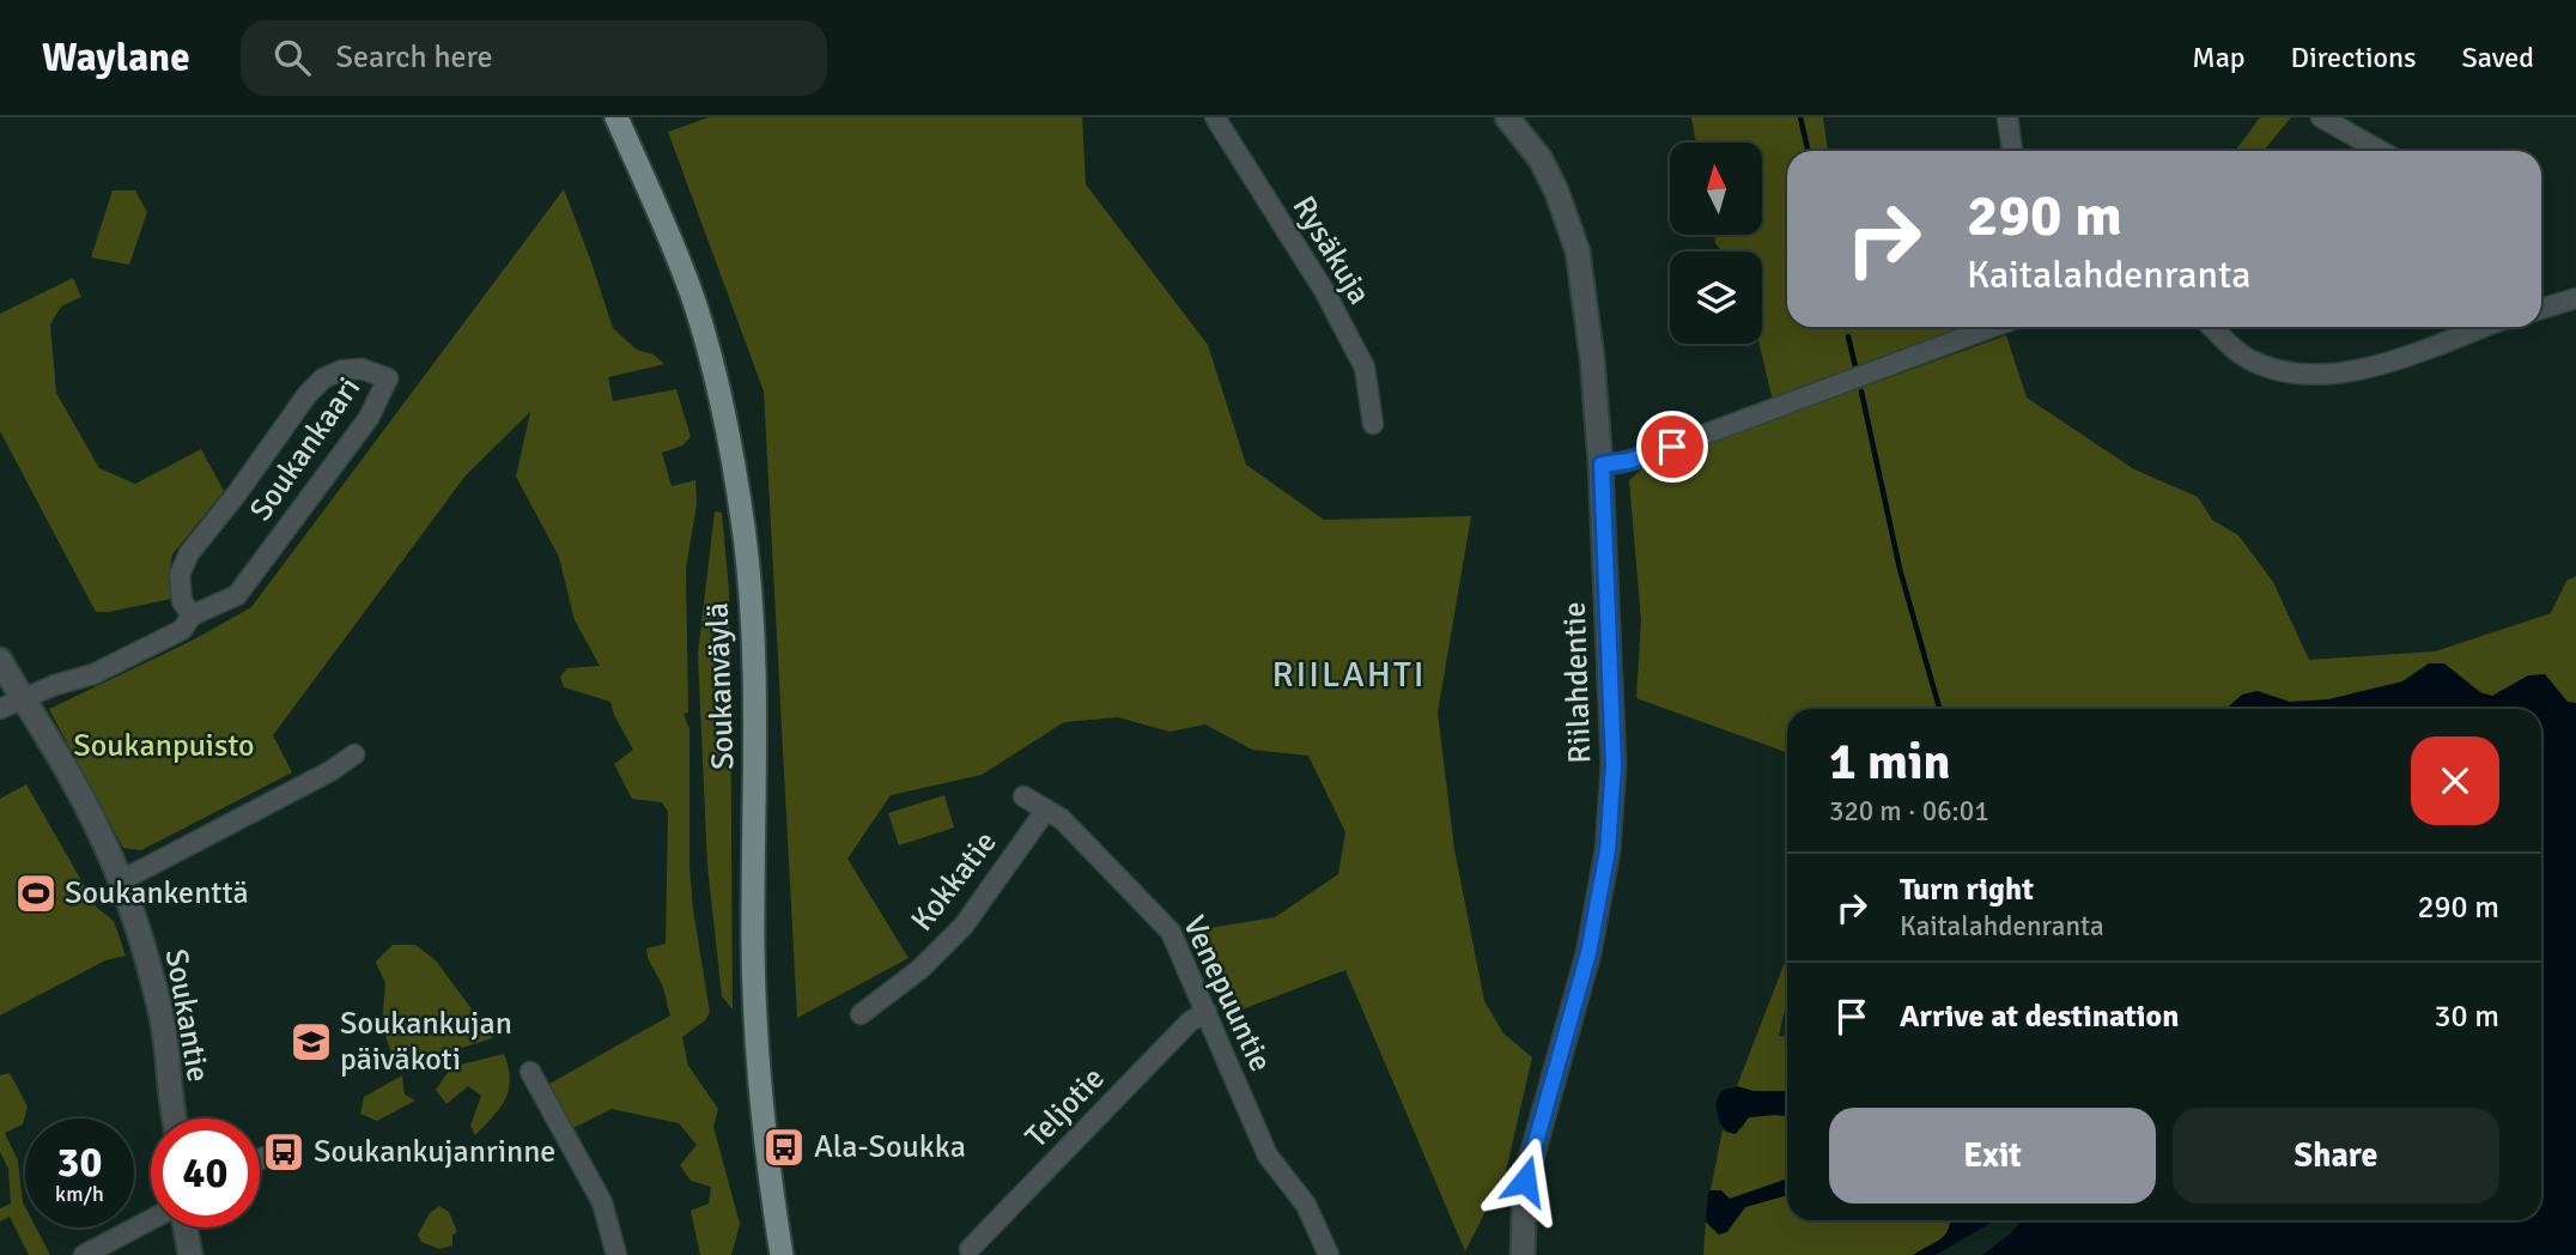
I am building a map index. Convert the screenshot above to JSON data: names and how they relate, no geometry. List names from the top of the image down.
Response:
{
  "streets": {
    "main road": ["Soukanväylä"],
    "street": [
      "Rysäkuja",
      "Soukankaari",
      "Riilahdentie",
      "Kokkatie",
      "Venepuuntie",
      "Soukantie",
      "Teljotie"
    ]
  },
  "crossings": [
    ["Soukankaari", "Soukantie"],
    ["Kokkatie", "Venepuuntie"],
    ["Venepuuntie", "Teljotie"]
  ],
  "districts": ["RIILAHTI"],
  "parks": ["Soukanpuisto"],
  "places": {
    "sports": ["Soukankenttä"],
    "school or university": ["Soukankujan päiväkoti"],
    "bus stop": ["Ala-Soukka", "Soukankujanrinne"]
  },
  "north": "top",
  "page": {
    "header": "Waylane",
    "search": "Search here",
    "nav": ["Map", "Directions", "Saved"],
    "turn": ["290 m", "Kaitalahdenranta"],
    "heading": ["1 min", "320 m · 06:01"],
    "list": [
      {
        "name": "Turn right",
        "note": "Kaitalahdenranta",
        "value": "290 m"
      },
      {
        "name": "Arrive at destination",
        "value": "30 m"
      }
    ],
    "buttons": ["Exit", "Share"],
    "speed": "30 km/h",
    "limit": "40"
  }
}
